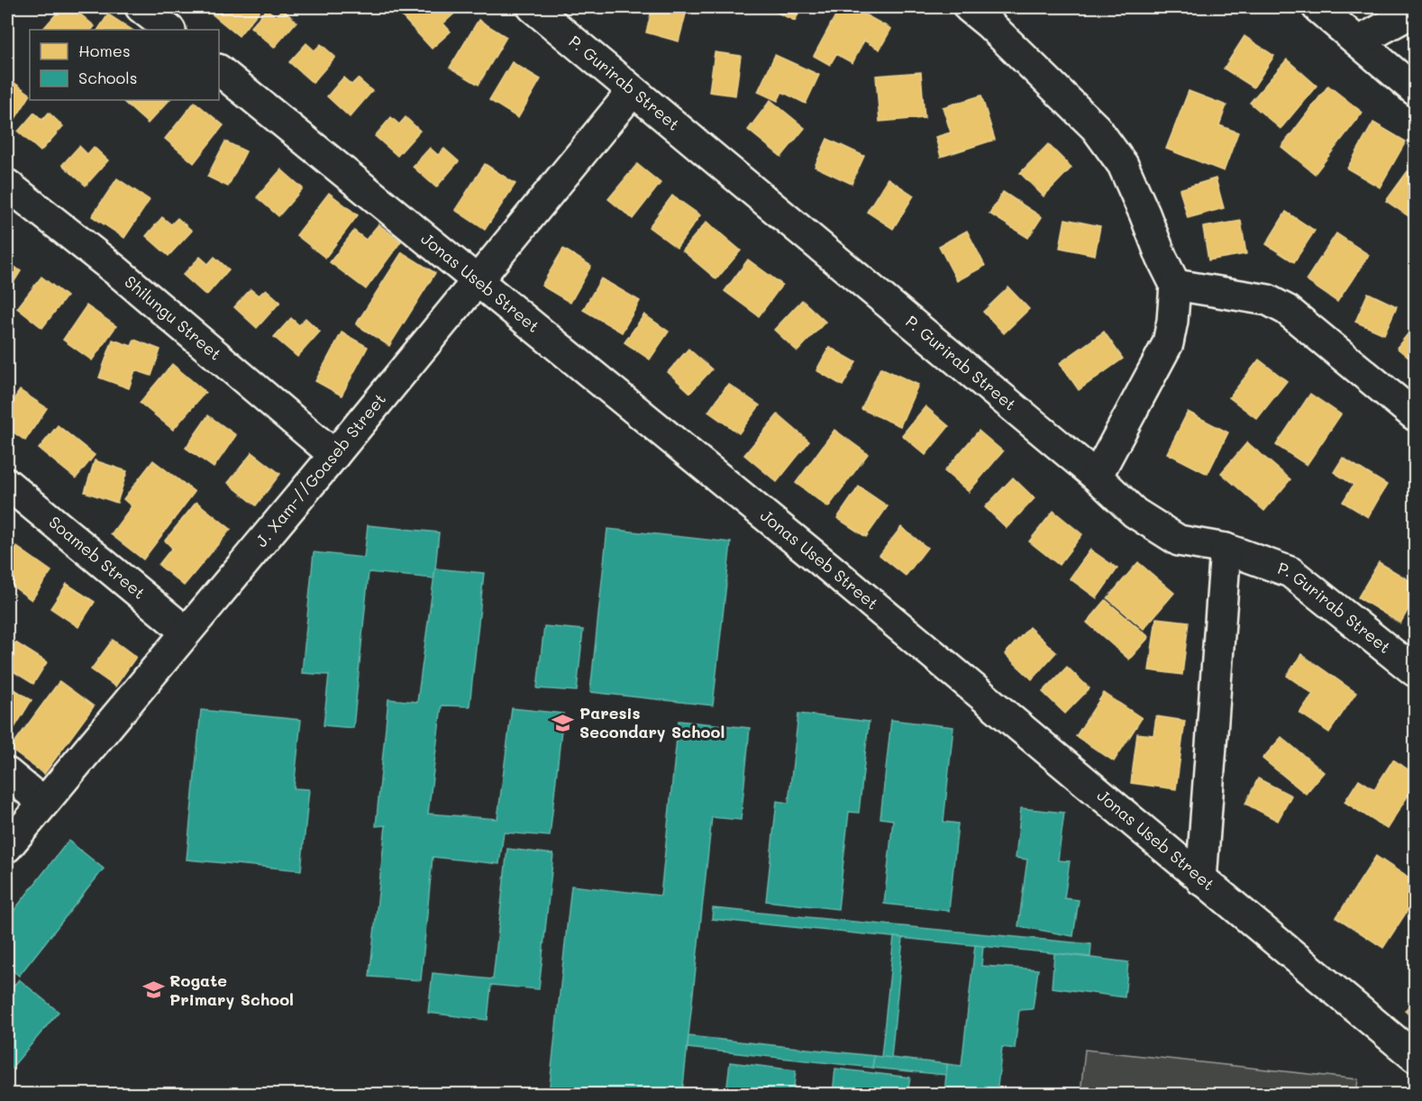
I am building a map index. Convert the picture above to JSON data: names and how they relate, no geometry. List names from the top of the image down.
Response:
{
  "streets": {
    "street": [
      "P. Gurirab Street",
      "Jonas Useb Street",
      "Shilungu Street",
      "J. Xam-//Goaseb Street",
      "Soameb Street"
    ]
  },
  "crossings": [
    ["P. Gurirab Street", "J. Xam-//Goaseb Street"],
    ["Jonas Useb Street", "J. Xam-//Goaseb Street"],
    ["Shilungu Street", "J. Xam-//Goaseb Street"],
    ["J. Xam-//Goaseb Street", "Soameb Street"]
  ],
  "places": {
    "school or university": ["Paresis Secondary School", "Rogate Primary School"]
  },
  "legend": ["Homes", "Schools"]
}
